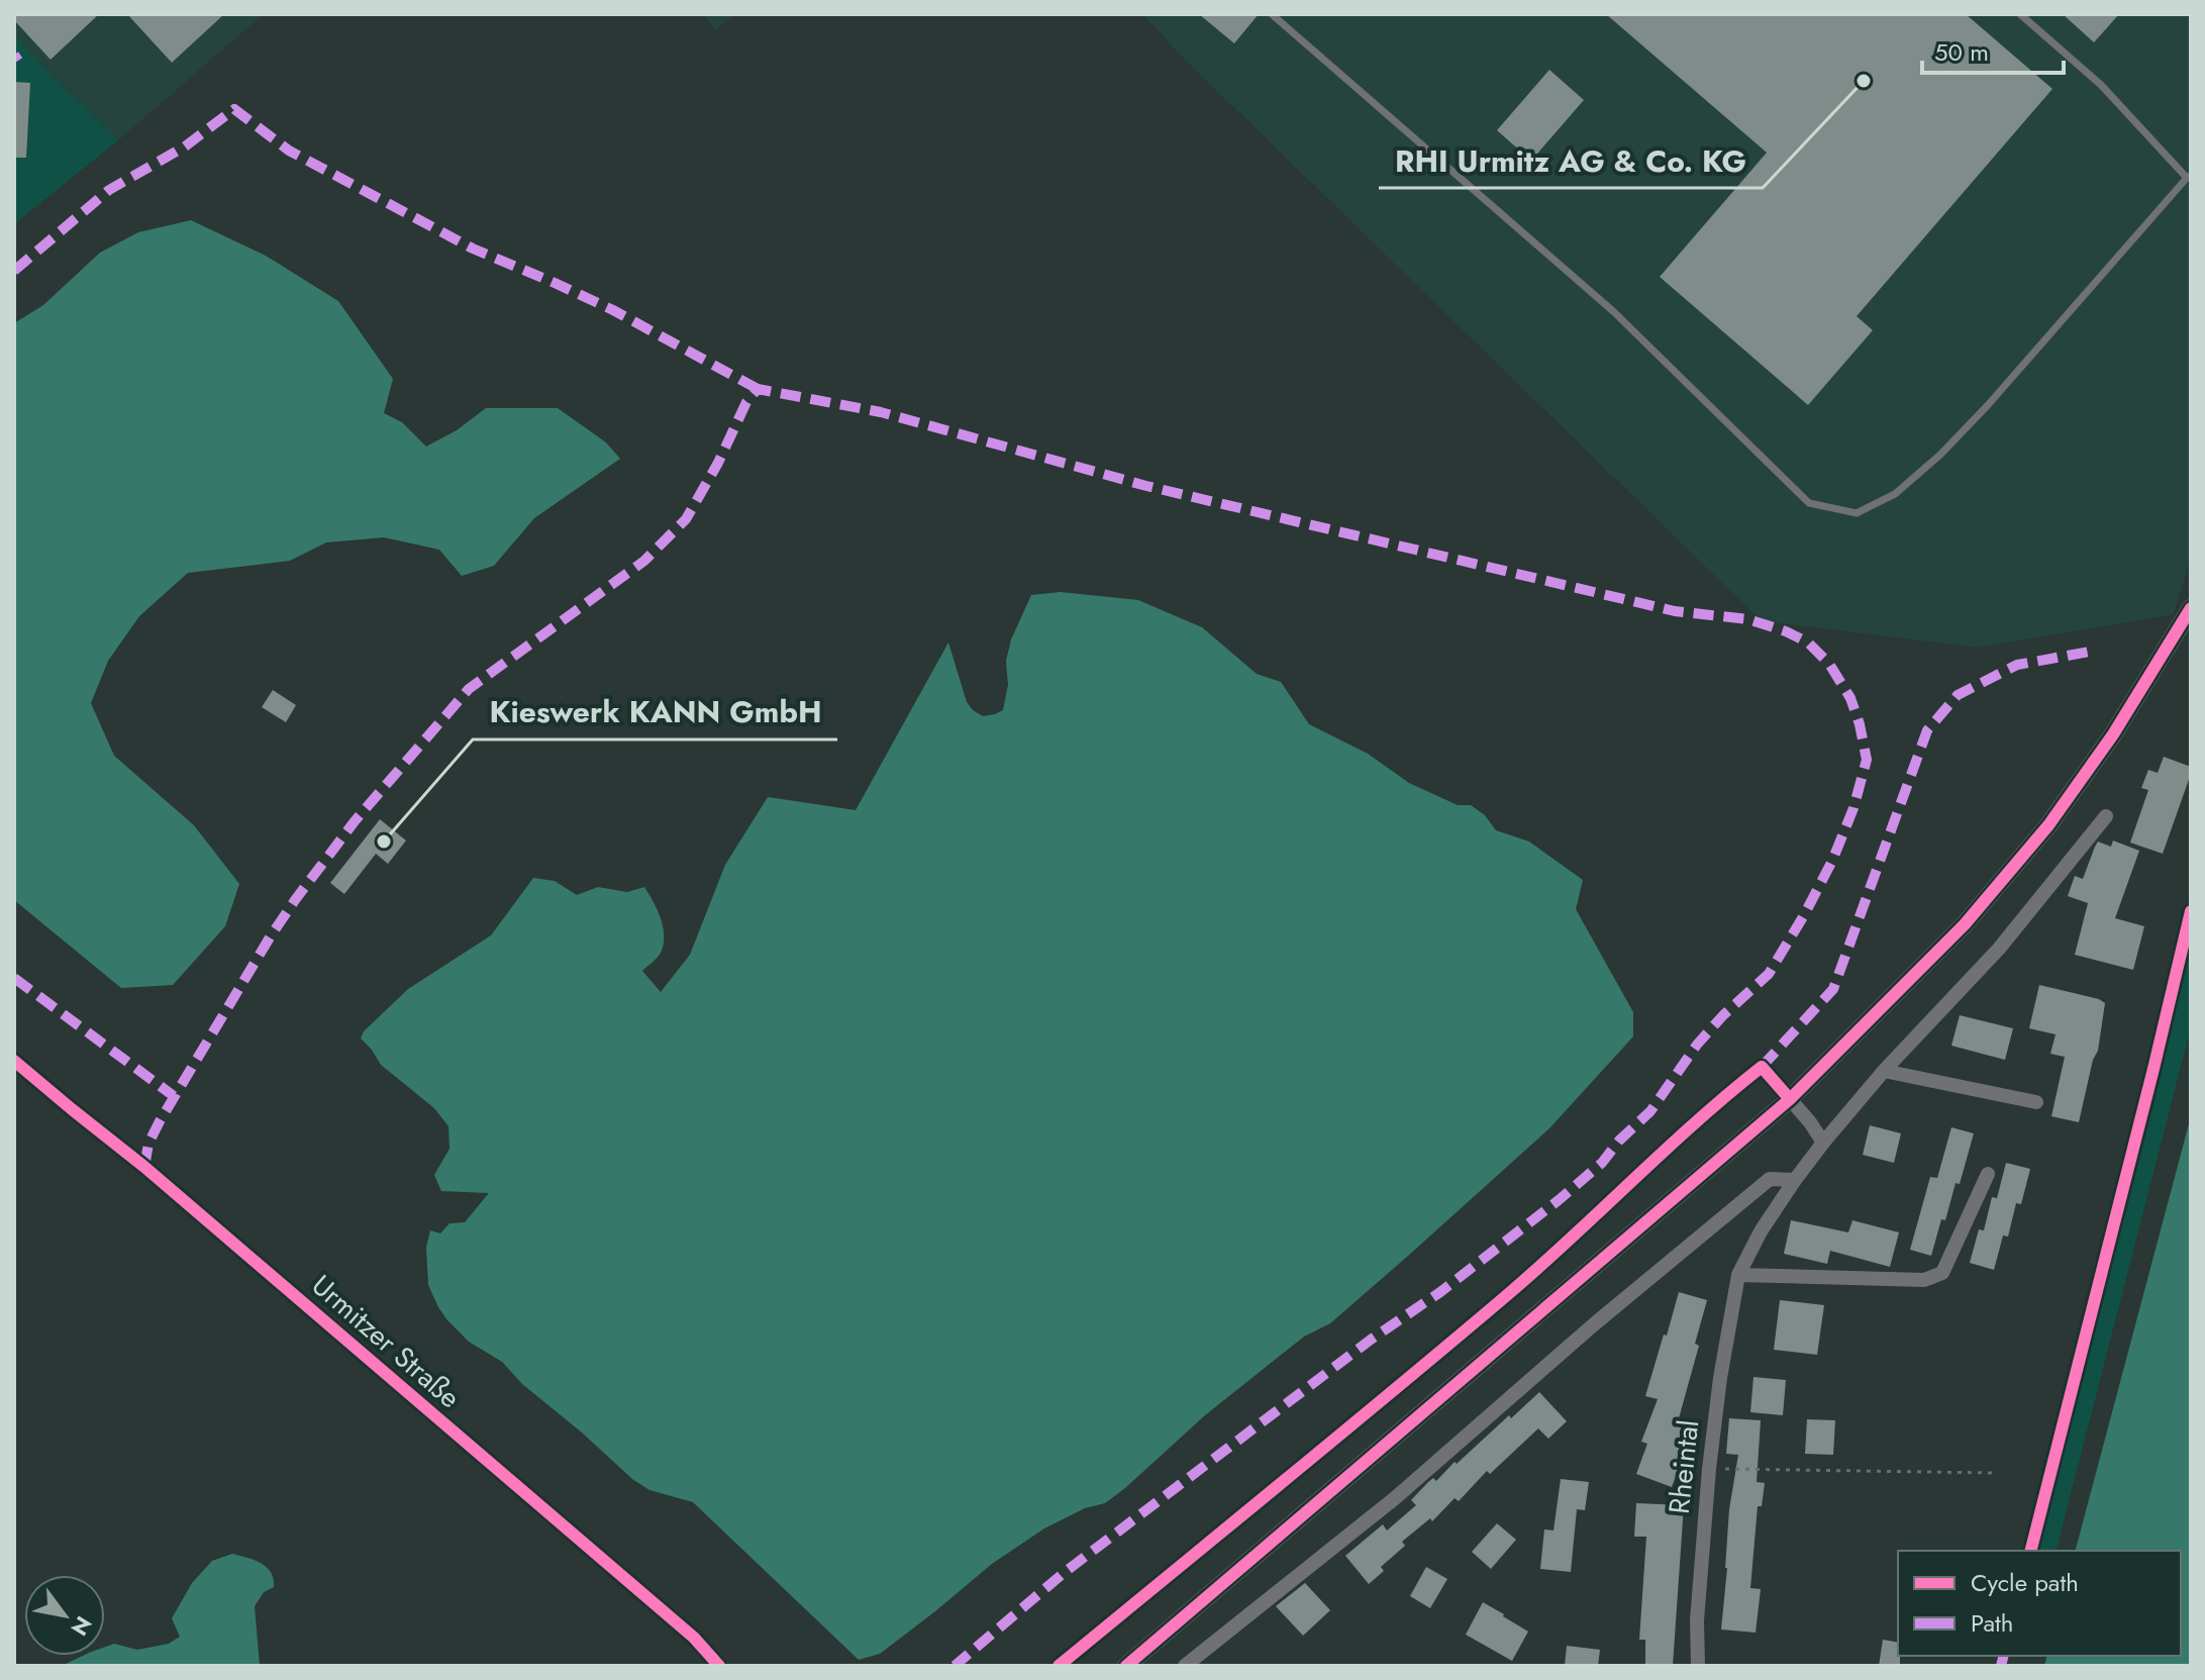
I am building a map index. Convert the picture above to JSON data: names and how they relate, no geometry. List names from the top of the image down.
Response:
{
  "streets": {
    "street": ["Urmitzer Straße", "Rheintal"]
  },
  "places": ["RHI Urmitz AG & Co. KG", "Kieswerk KANN GmbH"],
  "legend": ["Cycle path", "Path"],
  "scale_bar": "50 m",
  "north": "bottom right"
}
